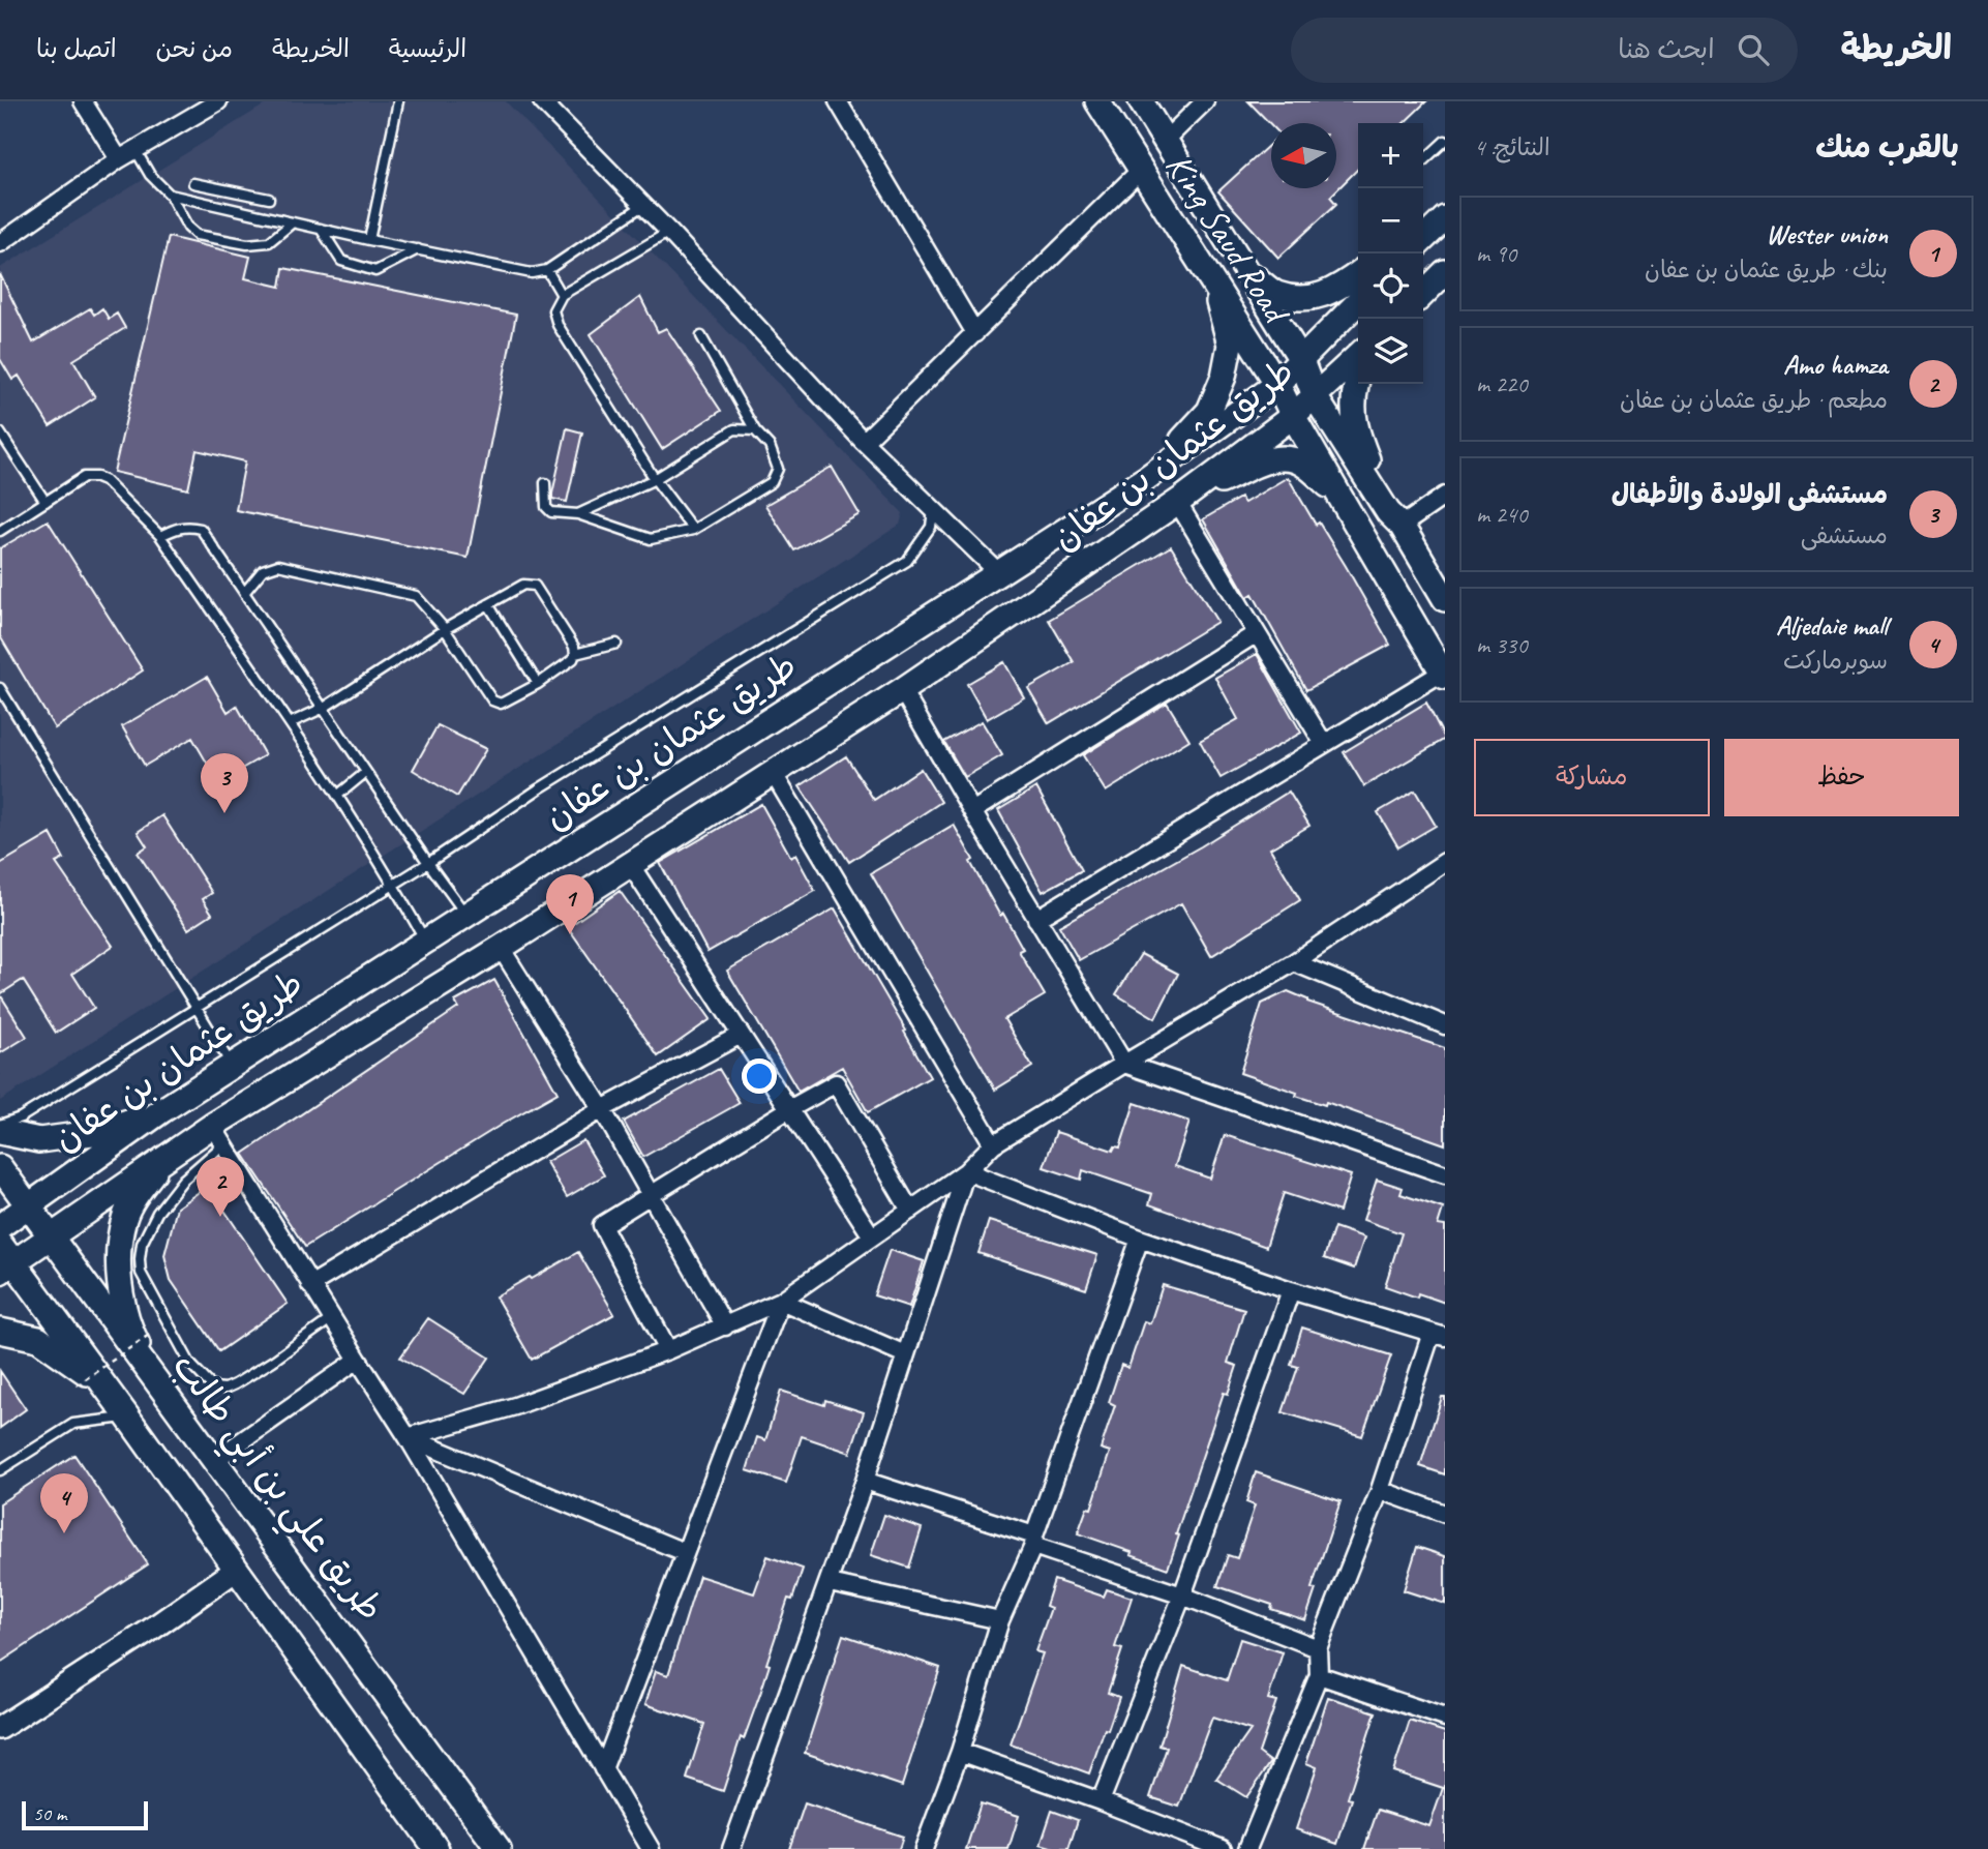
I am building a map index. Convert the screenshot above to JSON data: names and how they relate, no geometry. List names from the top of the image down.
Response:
{
  "streets": {
    "main road": ["King Saud Road", "طريق عثمان بن عفان", "طريق علي بن أبي طالب"]
  },
  "crossings": [
    ["King Saud Road", "طريق عثمان بن عفان"],
    ["طريق عثمان بن عفان", "طريق علي بن أبي طالب"]
  ],
  "scale_bar": "50 m",
  "north": "left",
  "page": {
    "header": "الخريطة",
    "search": "ابحث هنا",
    "nav": [
      "الرئيسية",
      "الخريطة",
      "من نحن",
      "اتصل بنا"
    ],
    "heading": ["بالقرب منك", "النتائج: 4"],
    "map_buttons": ["+", "−"],
    "list": [
      {
        "mark": "1",
        "name": "Wester union",
        "note": "بنك · طريق عثمان بن عفان",
        "value": "90 m"
      },
      {
        "mark": "2",
        "name": "Amo hamza",
        "note": "مطعم · طريق عثمان بن عفان",
        "value": "220 m"
      },
      {
        "mark": "3",
        "name": "مستشفى الولادة والأطفال",
        "note": "مستشفى",
        "value": "240 m"
      },
      {
        "mark": "4",
        "name": "Aljedaie mall",
        "note": "سوبرماركت",
        "value": "330 m"
      }
    ],
    "buttons": ["حفظ", "مشاركة"],
    "pins": [
      "3",
      "1",
      "2",
      "4"
    ],
    "scale": "50 m"
  }
}
